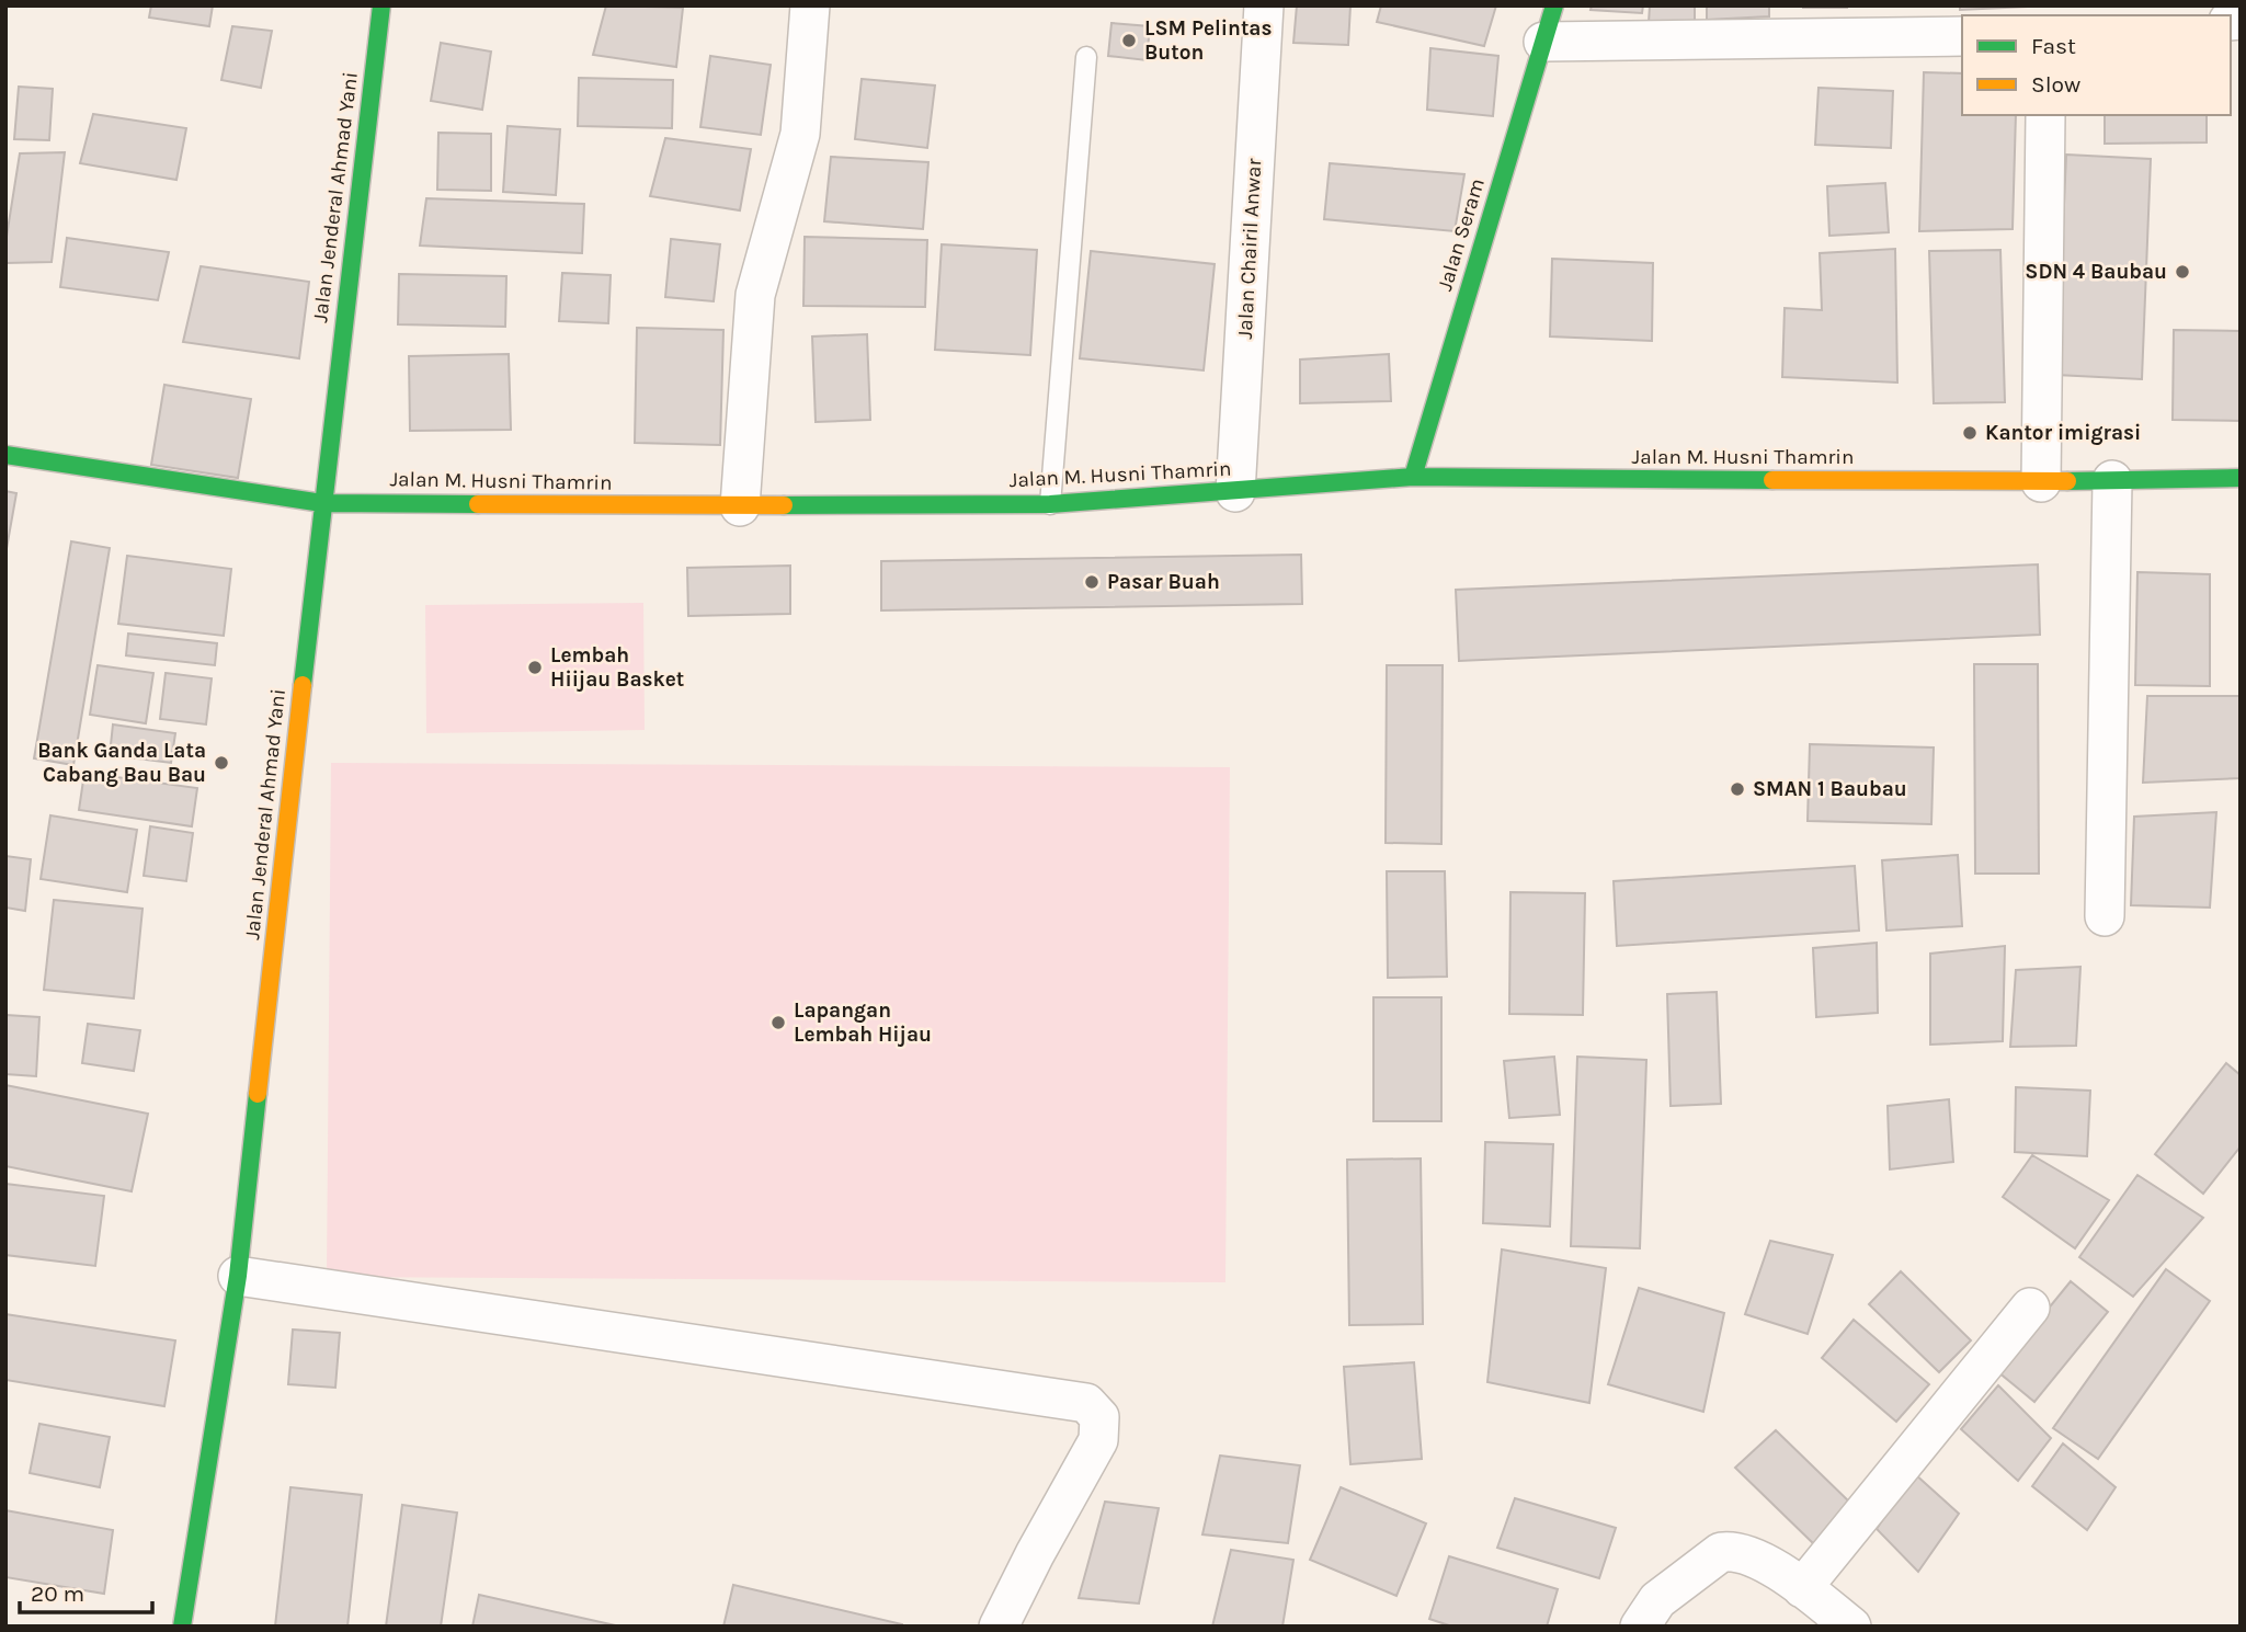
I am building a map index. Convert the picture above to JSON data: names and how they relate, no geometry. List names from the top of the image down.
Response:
{
  "streets": {
    "main road": ["Jalan Jenderal Ahmad Yani", "Jalan Seram", "Jalan M. Husni Thamrin"],
    "street": ["Jalan Chairil Anwar"]
  },
  "crossings": [
    ["Jalan Jenderal Ahmad Yani", "Jalan M. Husni Thamrin"],
    ["Jalan Seram", "Jalan M. Husni Thamrin"],
    ["Jalan Chairil Anwar", "Jalan M. Husni Thamrin"]
  ],
  "places": [
    "LSM Pelintas Buton",
    "SDN 4 Baubau",
    "Kantor imigrasi",
    "Pasar Buah",
    "Lembah Hiijau Basket",
    "Bank Ganda Lata Cabang Bau Bau",
    "SMAN 1 Baubau",
    "Lapangan Lembah Hijau"
  ],
  "legend": ["Fast", "Slow"],
  "scale_bar": "20 m"
}
